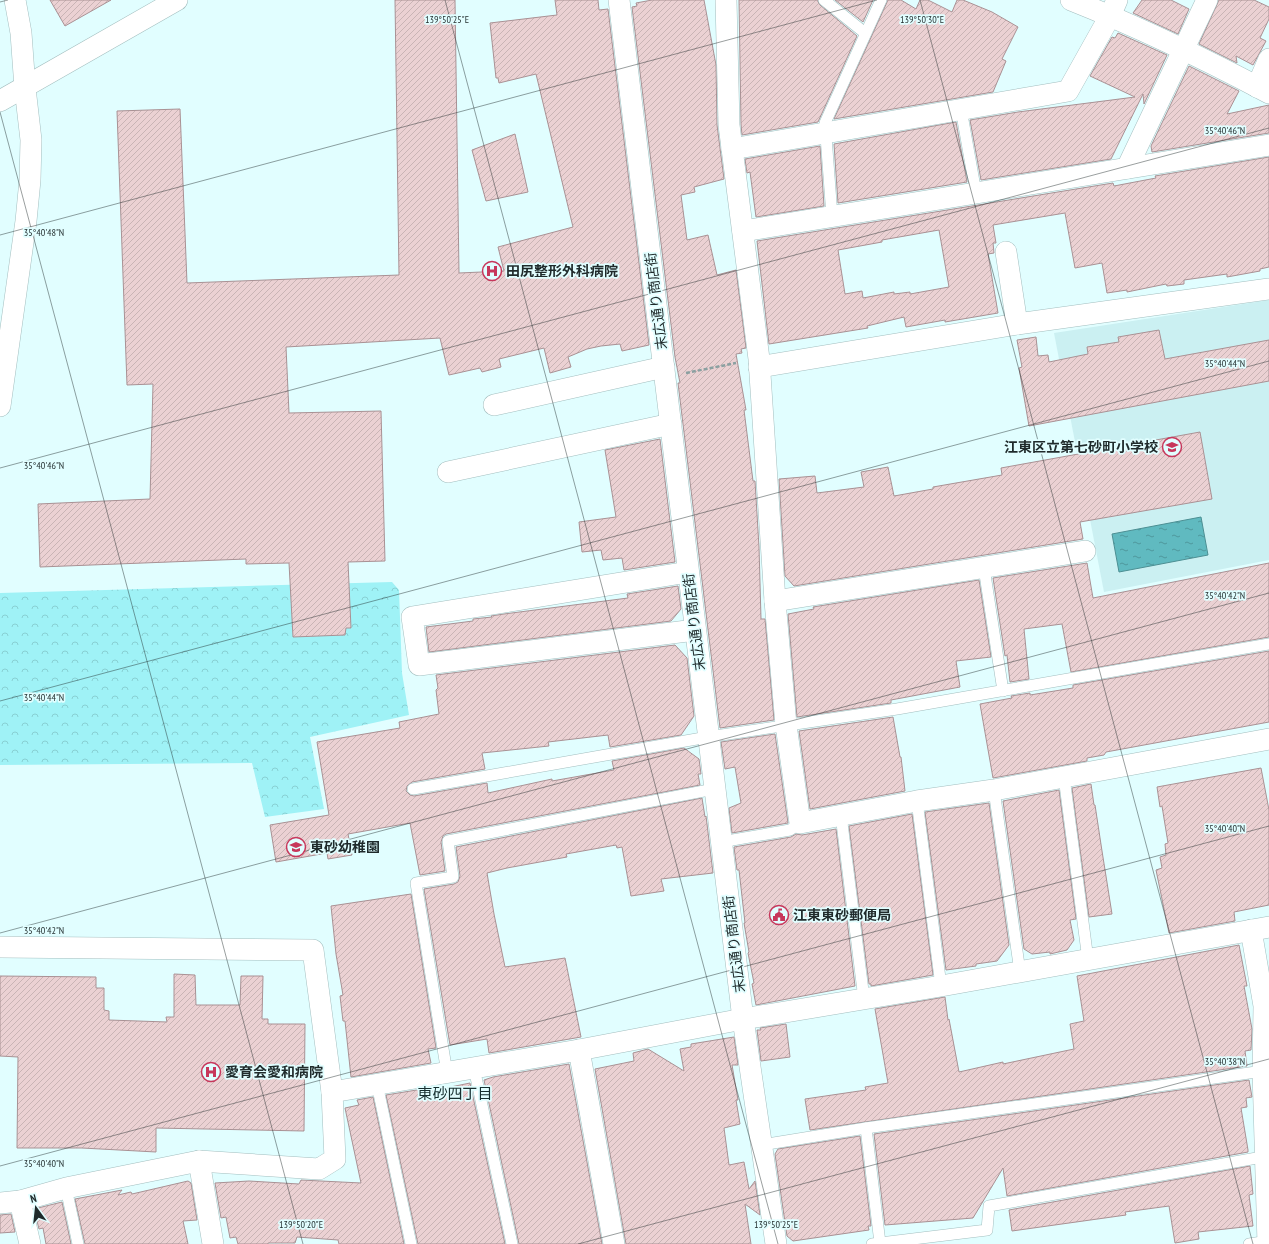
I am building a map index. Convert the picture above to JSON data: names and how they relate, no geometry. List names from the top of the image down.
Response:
{
  "streets": {
    "street": ["末広通り商店街"]
  },
  "districts": ["東砂四丁目"],
  "places": {
    "hospital": ["田尻整形外科病院", "愛育会愛和病院"],
    "school or university": ["江東区立第七砂町小学校", "東砂幼稚園"],
    "public building": ["江東東砂郵便局"]
  },
  "north": "top",
  "coordinates": [
    "139°50'25\"E",
    "139°50'30\"E",
    "35°40'46\"N",
    "35°40'48\"N",
    "35°40'44\"N",
    "35°40'42\"N",
    "35°40'40\"N",
    "35°40'38\"N",
    "139°50'20\"E"
  ]
}
